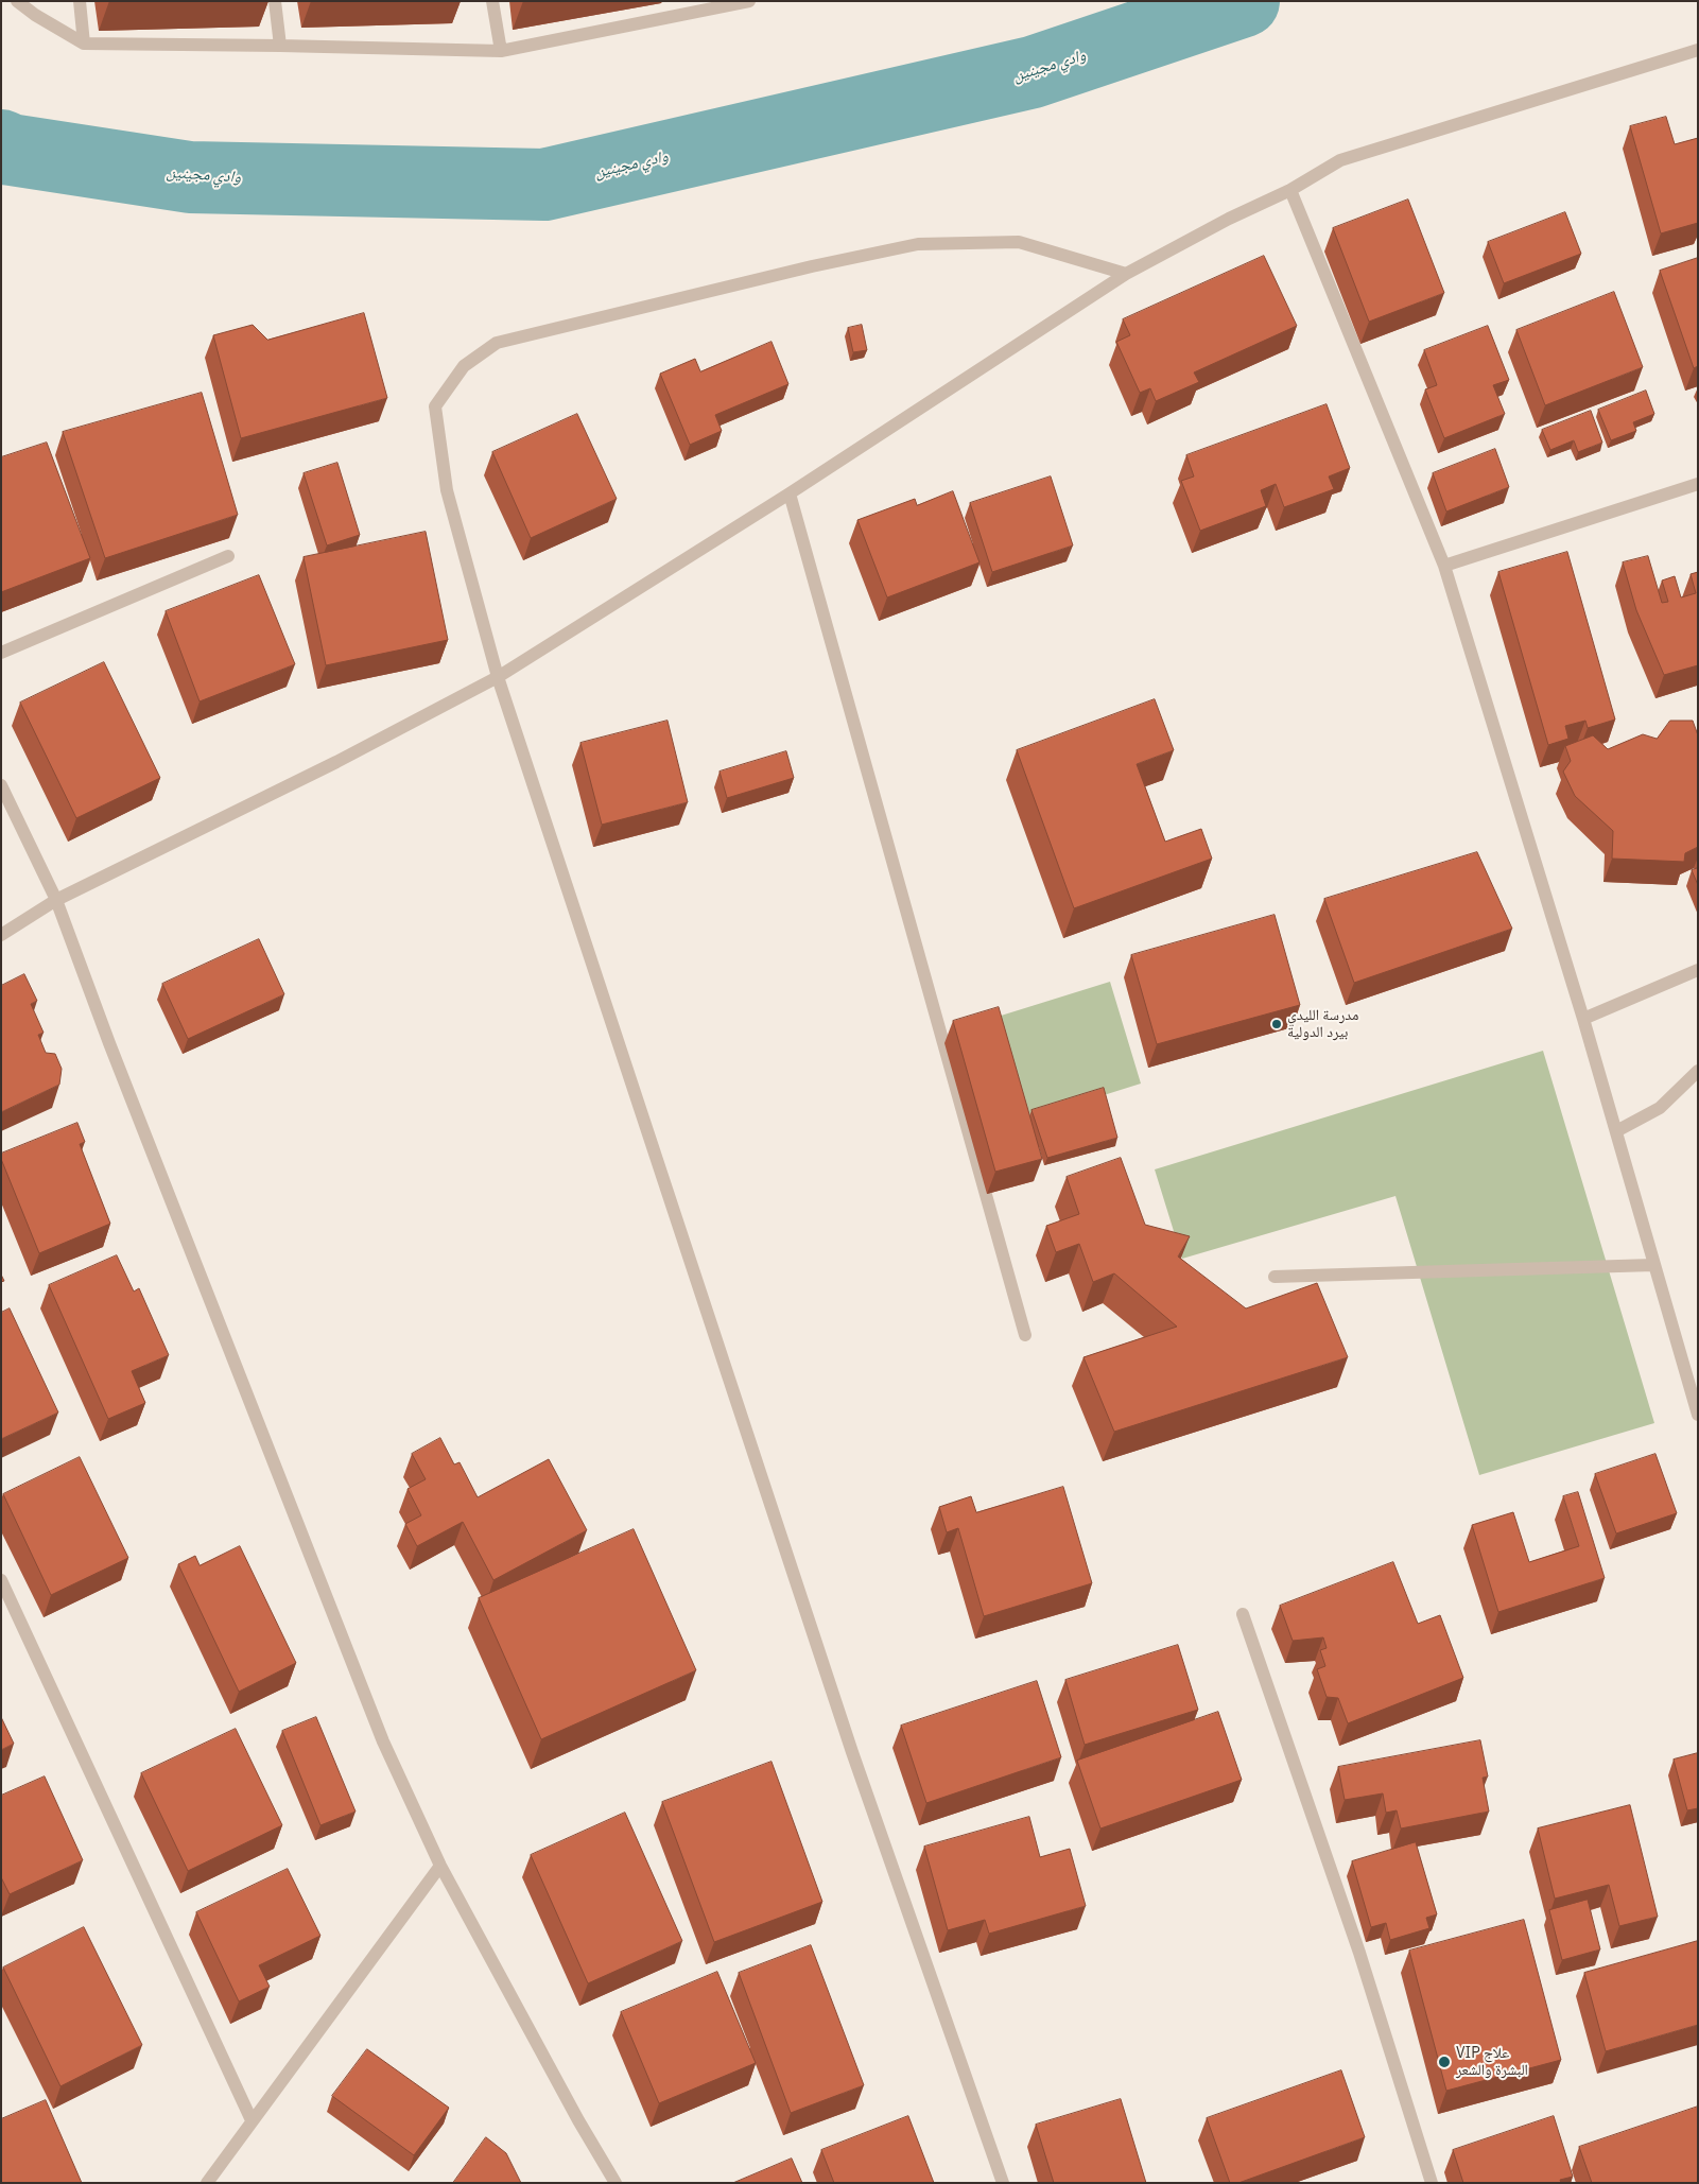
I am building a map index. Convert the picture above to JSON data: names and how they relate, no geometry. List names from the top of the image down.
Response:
{
  "water": ["وادي مجينين"],
  "places": ["مدرسة الليدي بيرد الدولية", "VIP علاج البشرة والشعر"]
}
